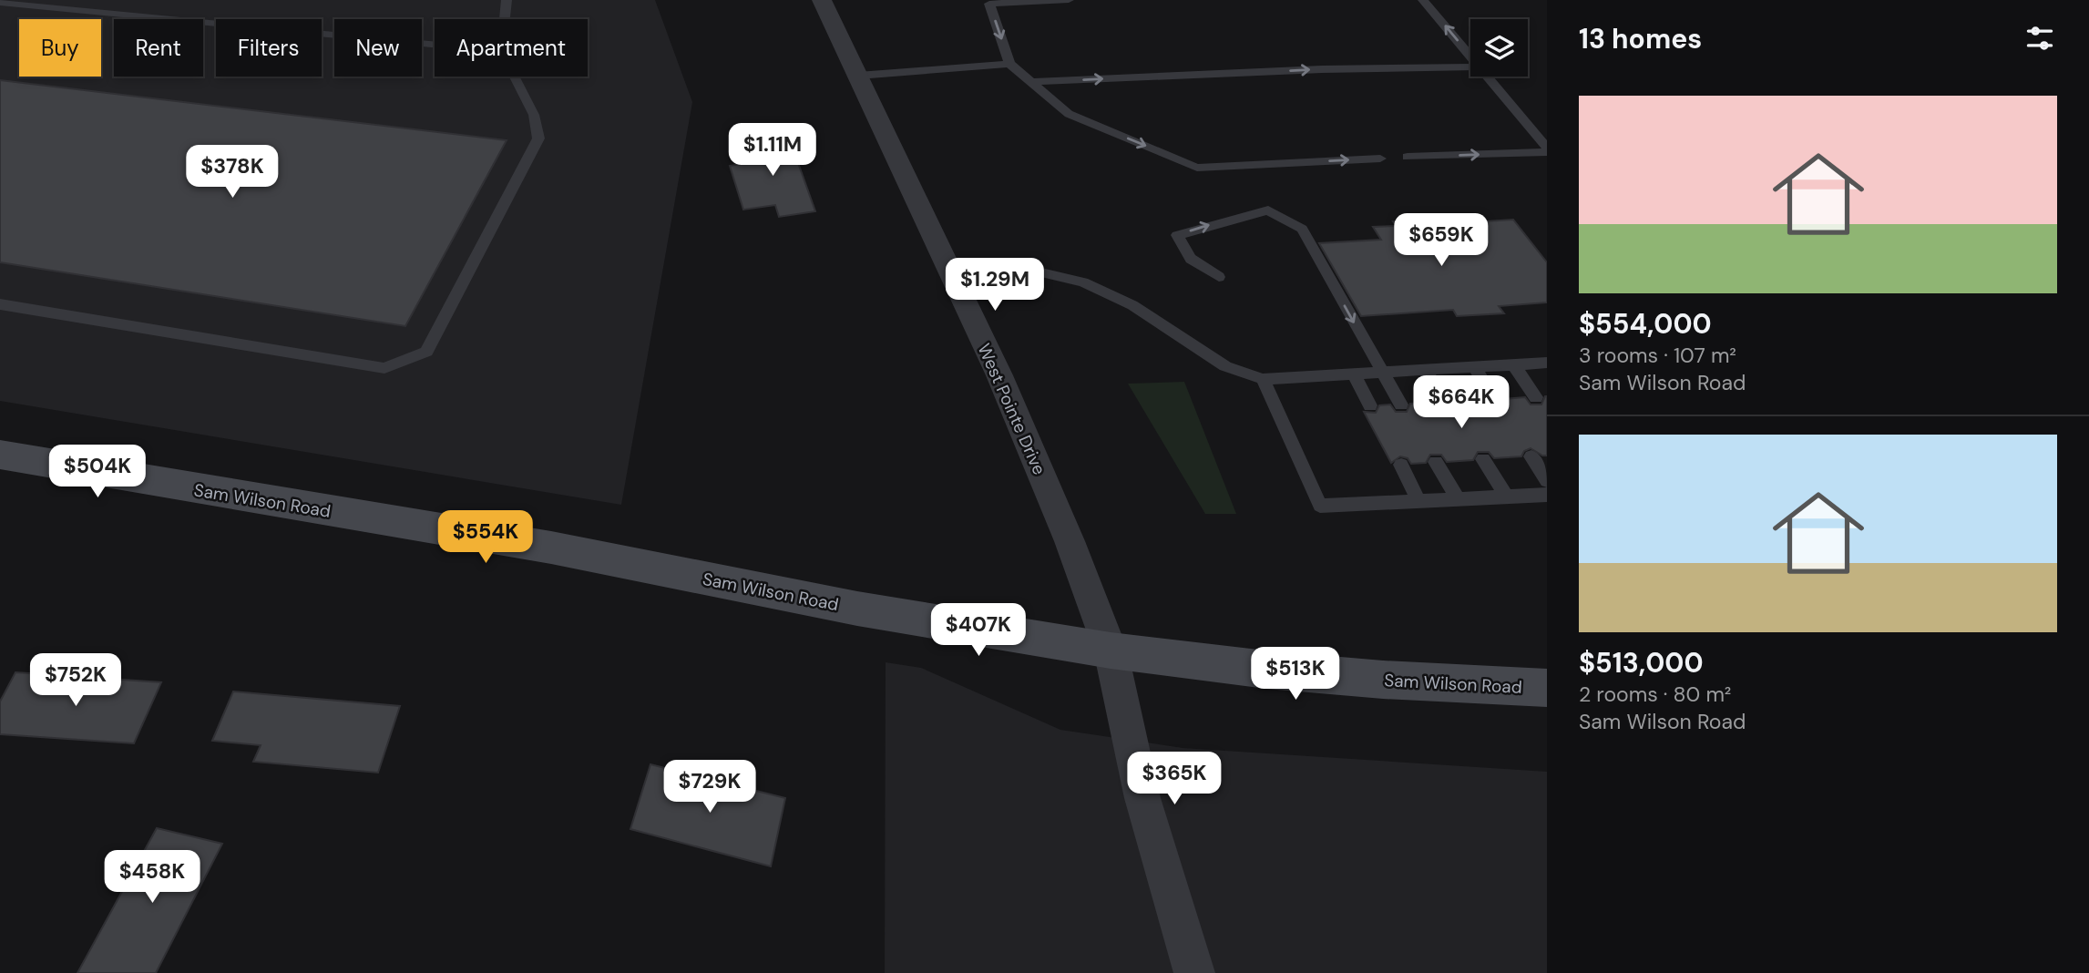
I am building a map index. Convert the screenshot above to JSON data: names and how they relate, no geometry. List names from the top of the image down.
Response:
{
  "streets": {
    "street": ["West Pointe Drive", "Sam Wilson Road"]
  },
  "crossings": [
    ["West Pointe Drive", "Sam Wilson Road"]
  ],
  "page": {
    "heading": "13 homes",
    "chip": [
      "Buy",
      "Rent",
      "Filters",
      "New",
      "Apartment"
    ],
    "list": [
      {
        "name": "$554,000",
        "note": "3 rooms · 107 m² · Sam Wilson Road"
      },
      {
        "name": "$513,000",
        "note": "2 rooms · 80 m² · Sam Wilson Road"
      }
    ],
    "price": [
      "$1.11M",
      "$378K",
      "$659K",
      "$1.29M",
      "$664K",
      "$504K",
      "$554K",
      "$407K",
      "$513K",
      "$752K",
      "$365K",
      "$729K",
      "$458K"
    ]
  }
}
